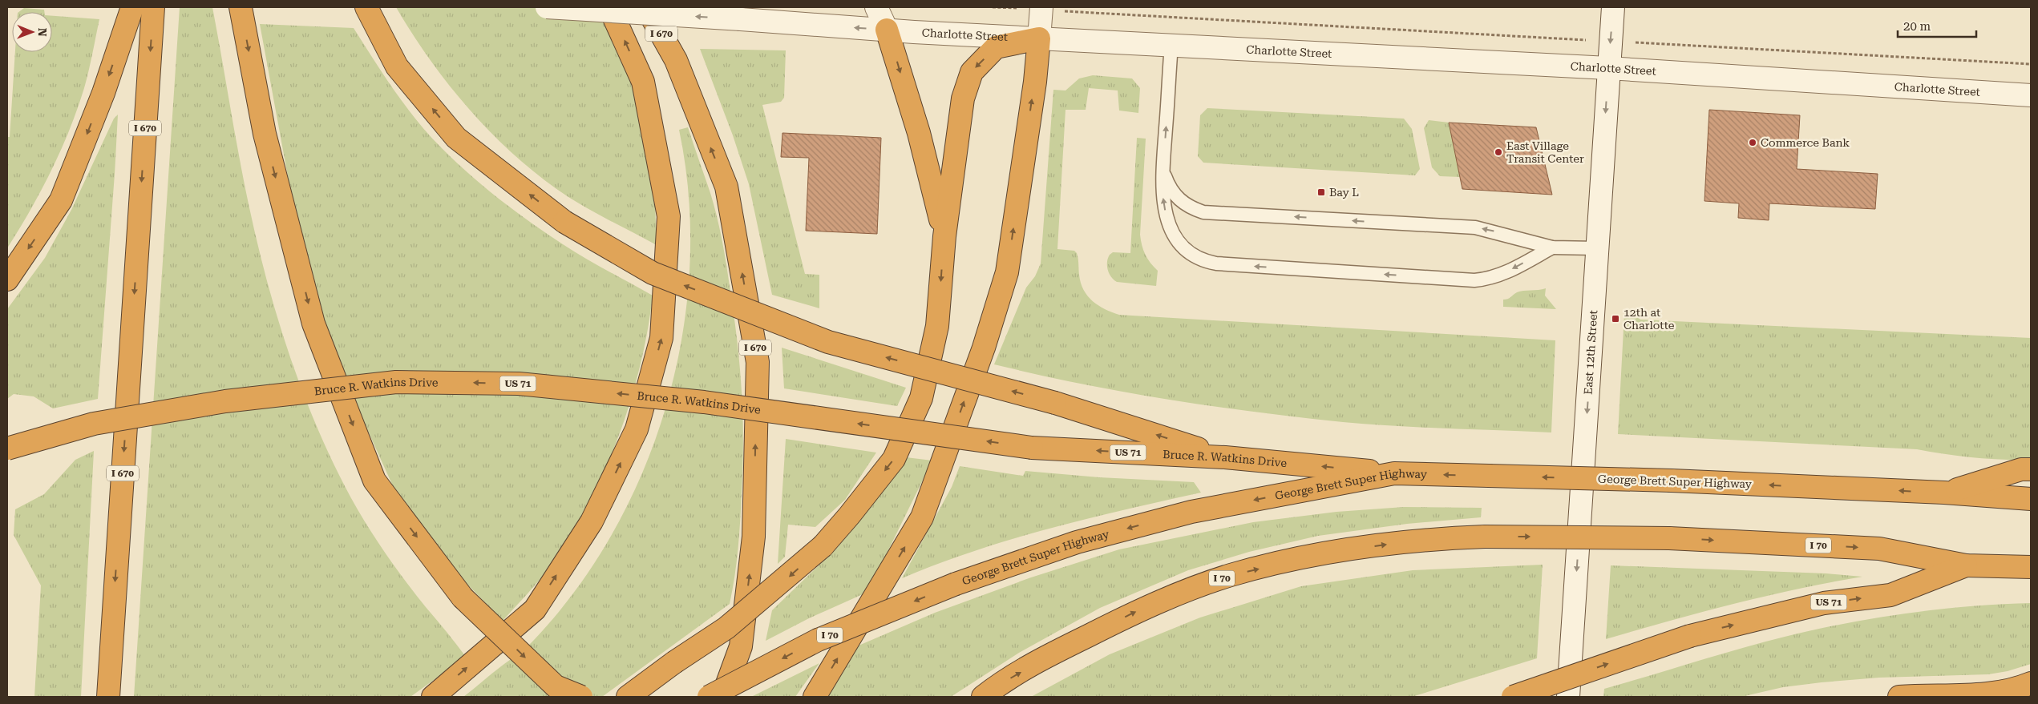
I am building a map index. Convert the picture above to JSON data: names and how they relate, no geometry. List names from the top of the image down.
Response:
{
  "streets": {
    "highway": [
      "I 670",
      "US 71",
      "Bruce R. Watkins Drive",
      "George Brett Super Highway",
      "I 70"
    ],
    "street": ["Charlotte Street", "East 12th Street"]
  },
  "crossings": [
    ["Charlotte Street", "East 12th Street"],
    ["US 71", "I 70"],
    ["Bruce R. Watkins Drive", "George Brett Super Highway"]
  ],
  "one_way": ["East 12th Street", "Bruce R. Watkins Drive"],
  "places": {
    "other": ["Commerce Bank", "East Village Transit Center"],
    "transit": ["Bay L", "12th at Charlotte"]
  },
  "scale_bar": "20 m",
  "north": "right"
}
